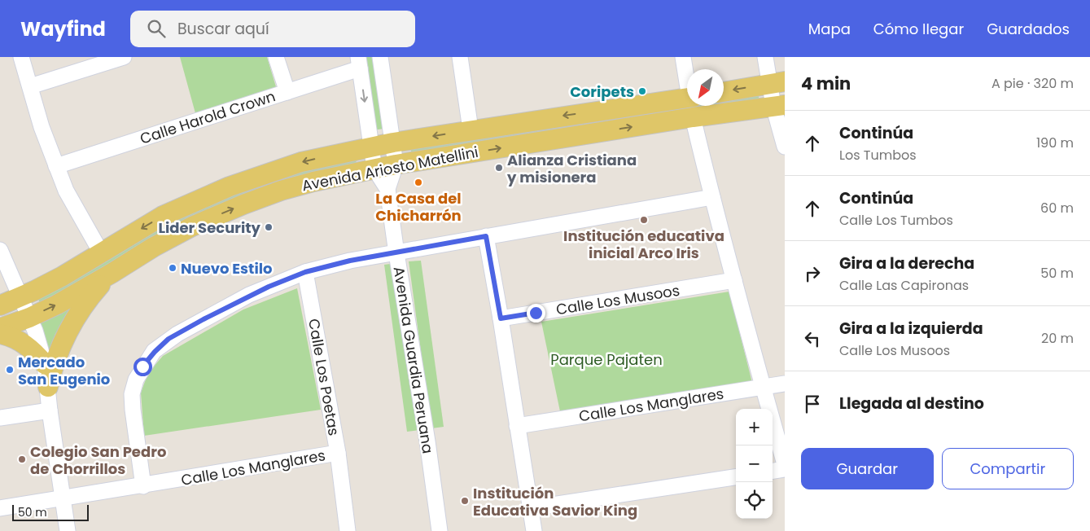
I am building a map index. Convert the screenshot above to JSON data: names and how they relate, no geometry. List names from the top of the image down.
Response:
{
  "streets": {
    "main road": ["Avenida Ariosto Matellini"],
    "street": [
      "Calle Harold Crown",
      "Calle Los Musoos",
      "Avenida Guardia Peruana",
      "Calle Los Poetas",
      "Calle Los Manglares"
    ]
  },
  "crossings": [
    ["Calle Harold Crown", "Avenida Guardia Peruana"],
    ["Avenida Ariosto Matellini", "Avenida Guardia Peruana"],
    ["Calle Los Poetas", "Calle Los Manglares"]
  ],
  "parks": ["Parque Pajaten"],
  "places": [
    "Coripets",
    "Alianza Cristiana y misionera",
    "La Casa del Chicharrón",
    "Institución educativa inicial Arco Iris",
    "Lider Security",
    "Nuevo Estilo",
    "Mercado San Eugenio",
    "Colegio San Pedro de Chorrillos",
    "Institución Educativa Savior King"
  ],
  "scale_bar": "50 m",
  "north": "bottom left",
  "page": {
    "header": "Wayfind",
    "search": "Buscar aquí",
    "nav": ["Mapa", "Cómo llegar", "Guardados"],
    "heading": ["4 min", "A pie · 320 m"],
    "list": [
      ["Continúa", "Los Tumbos", "190 m"],
      ["Continúa", "Calle Los Tumbos", "60 m"],
      ["Gira a la derecha", "Calle Las Capironas", "50 m"],
      ["Gira a la izquierda", "Calle Los Musoos", "20 m"],
      "Llegada al destino"
    ],
    "map_buttons": ["+", "−"],
    "buttons": ["Guardar", "Compartir"],
    "scale": "50 m"
  }
}
